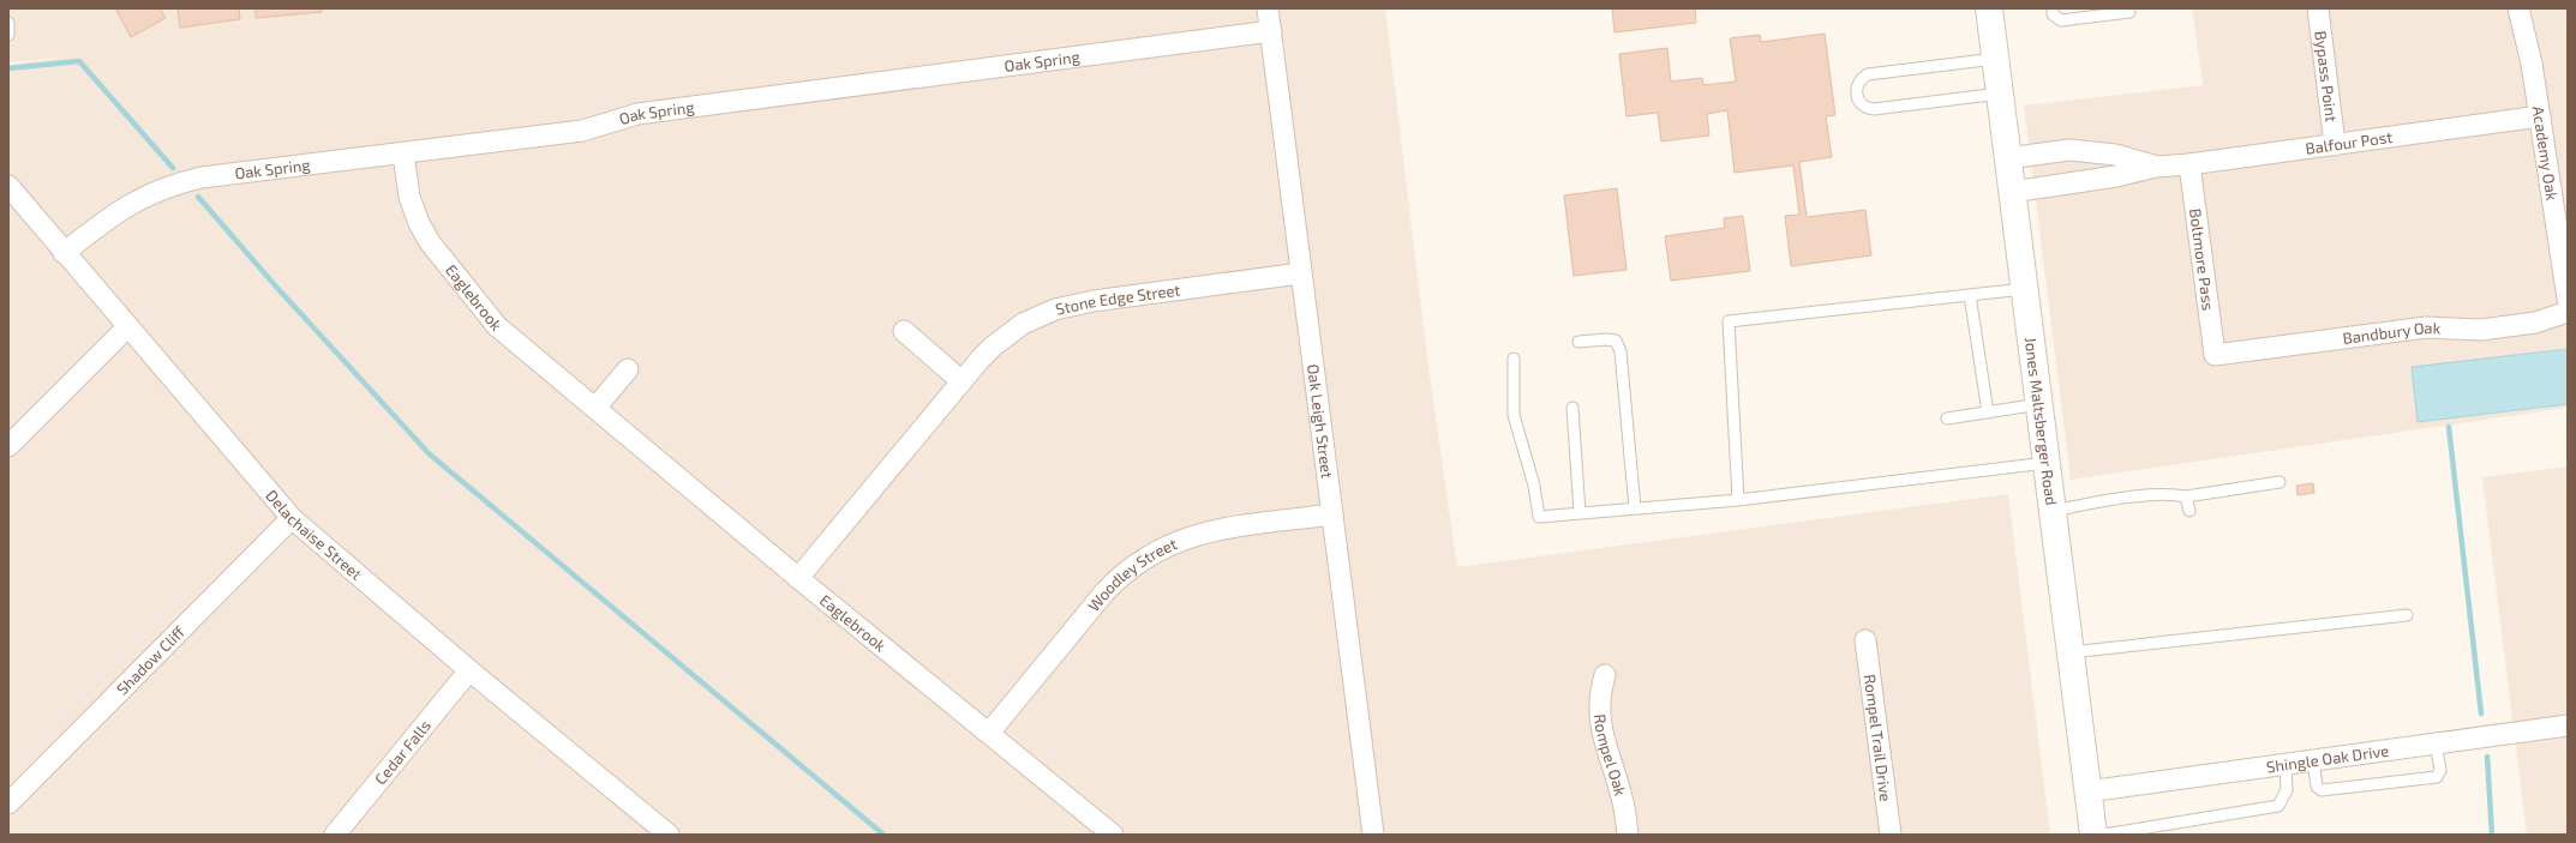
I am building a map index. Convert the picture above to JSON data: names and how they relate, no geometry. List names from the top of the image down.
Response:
{
  "streets": {
    "main road": ["Jones Maltsberger Road"],
    "street": [
      "Oak Spring",
      "Bypass Point",
      "Balfour Post",
      "Academy Oak",
      "Boltmore Pass",
      "Eaglebrook",
      "Stone Edge Street",
      "Bandbury Oak",
      "Oak Leigh Street",
      "Delachaise Street",
      "Woodley Street",
      "Shadow Cliff",
      "Rompel Trail Drive",
      "Cedar Falls",
      "Rompel Oak",
      "Shingle Oak Drive"
    ]
  },
  "crossings": [
    ["Oak Spring", "Eaglebrook"],
    ["Oak Spring", "Oak Leigh Street"],
    ["Oak Spring", "Delachaise Street"],
    ["Bypass Point", "Balfour Post"],
    ["Balfour Post", "Academy Oak"],
    ["Balfour Post", "Boltmore Pass"],
    ["Balfour Post", "Jones Maltsberger Road"],
    ["Boltmore Pass", "Bandbury Oak"],
    ["Eaglebrook", "Stone Edge Street"],
    ["Eaglebrook", "Woodley Street"],
    ["Stone Edge Street", "Oak Leigh Street"],
    ["Jones Maltsberger Road", "Shingle Oak Drive"],
    ["Oak Leigh Street", "Woodley Street"],
    ["Delachaise Street", "Shadow Cliff"],
    ["Delachaise Street", "Cedar Falls"]
  ]
}
